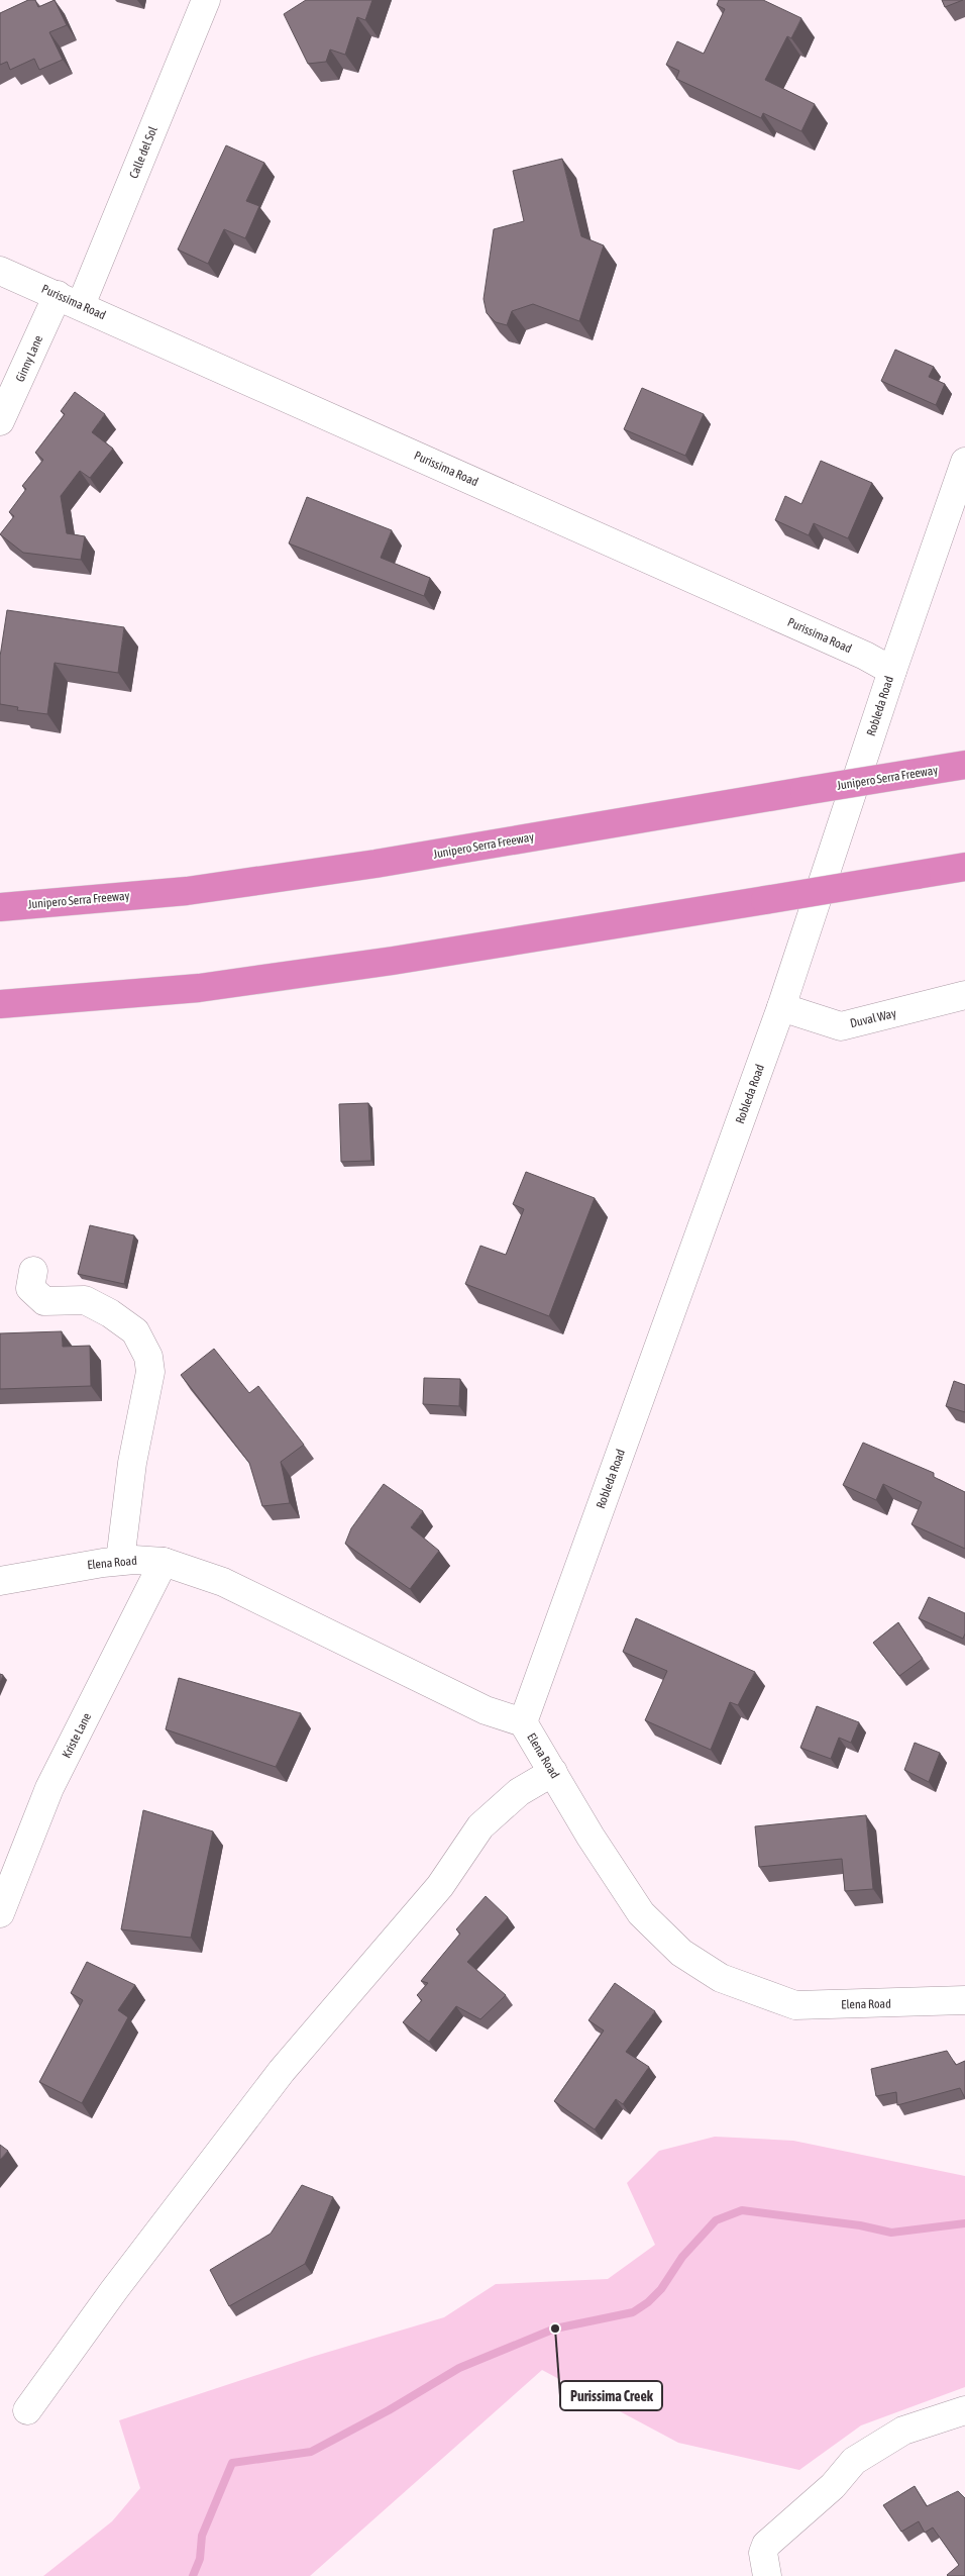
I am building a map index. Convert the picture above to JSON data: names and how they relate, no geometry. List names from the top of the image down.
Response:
{
  "streets": {
    "highway": ["Junipero Serra Freeway"],
    "street": [
      "Calle del Sol",
      "Purissima Road",
      "Ginny Lane",
      "Robleda Road",
      "Duval Way",
      "Elena Road",
      "Kriste Lane"
    ]
  },
  "crossings": [
    ["Calle del Sol", "Purissima Road"],
    ["Calle del Sol", "Ginny Lane"],
    ["Purissima Road", "Ginny Lane"],
    ["Purissima Road", "Robleda Road"],
    ["Robleda Road", "Duval Way"],
    ["Robleda Road", "Elena Road"],
    ["Elena Road", "Kriste Lane"]
  ],
  "places": ["Purissima Creek"]
}
